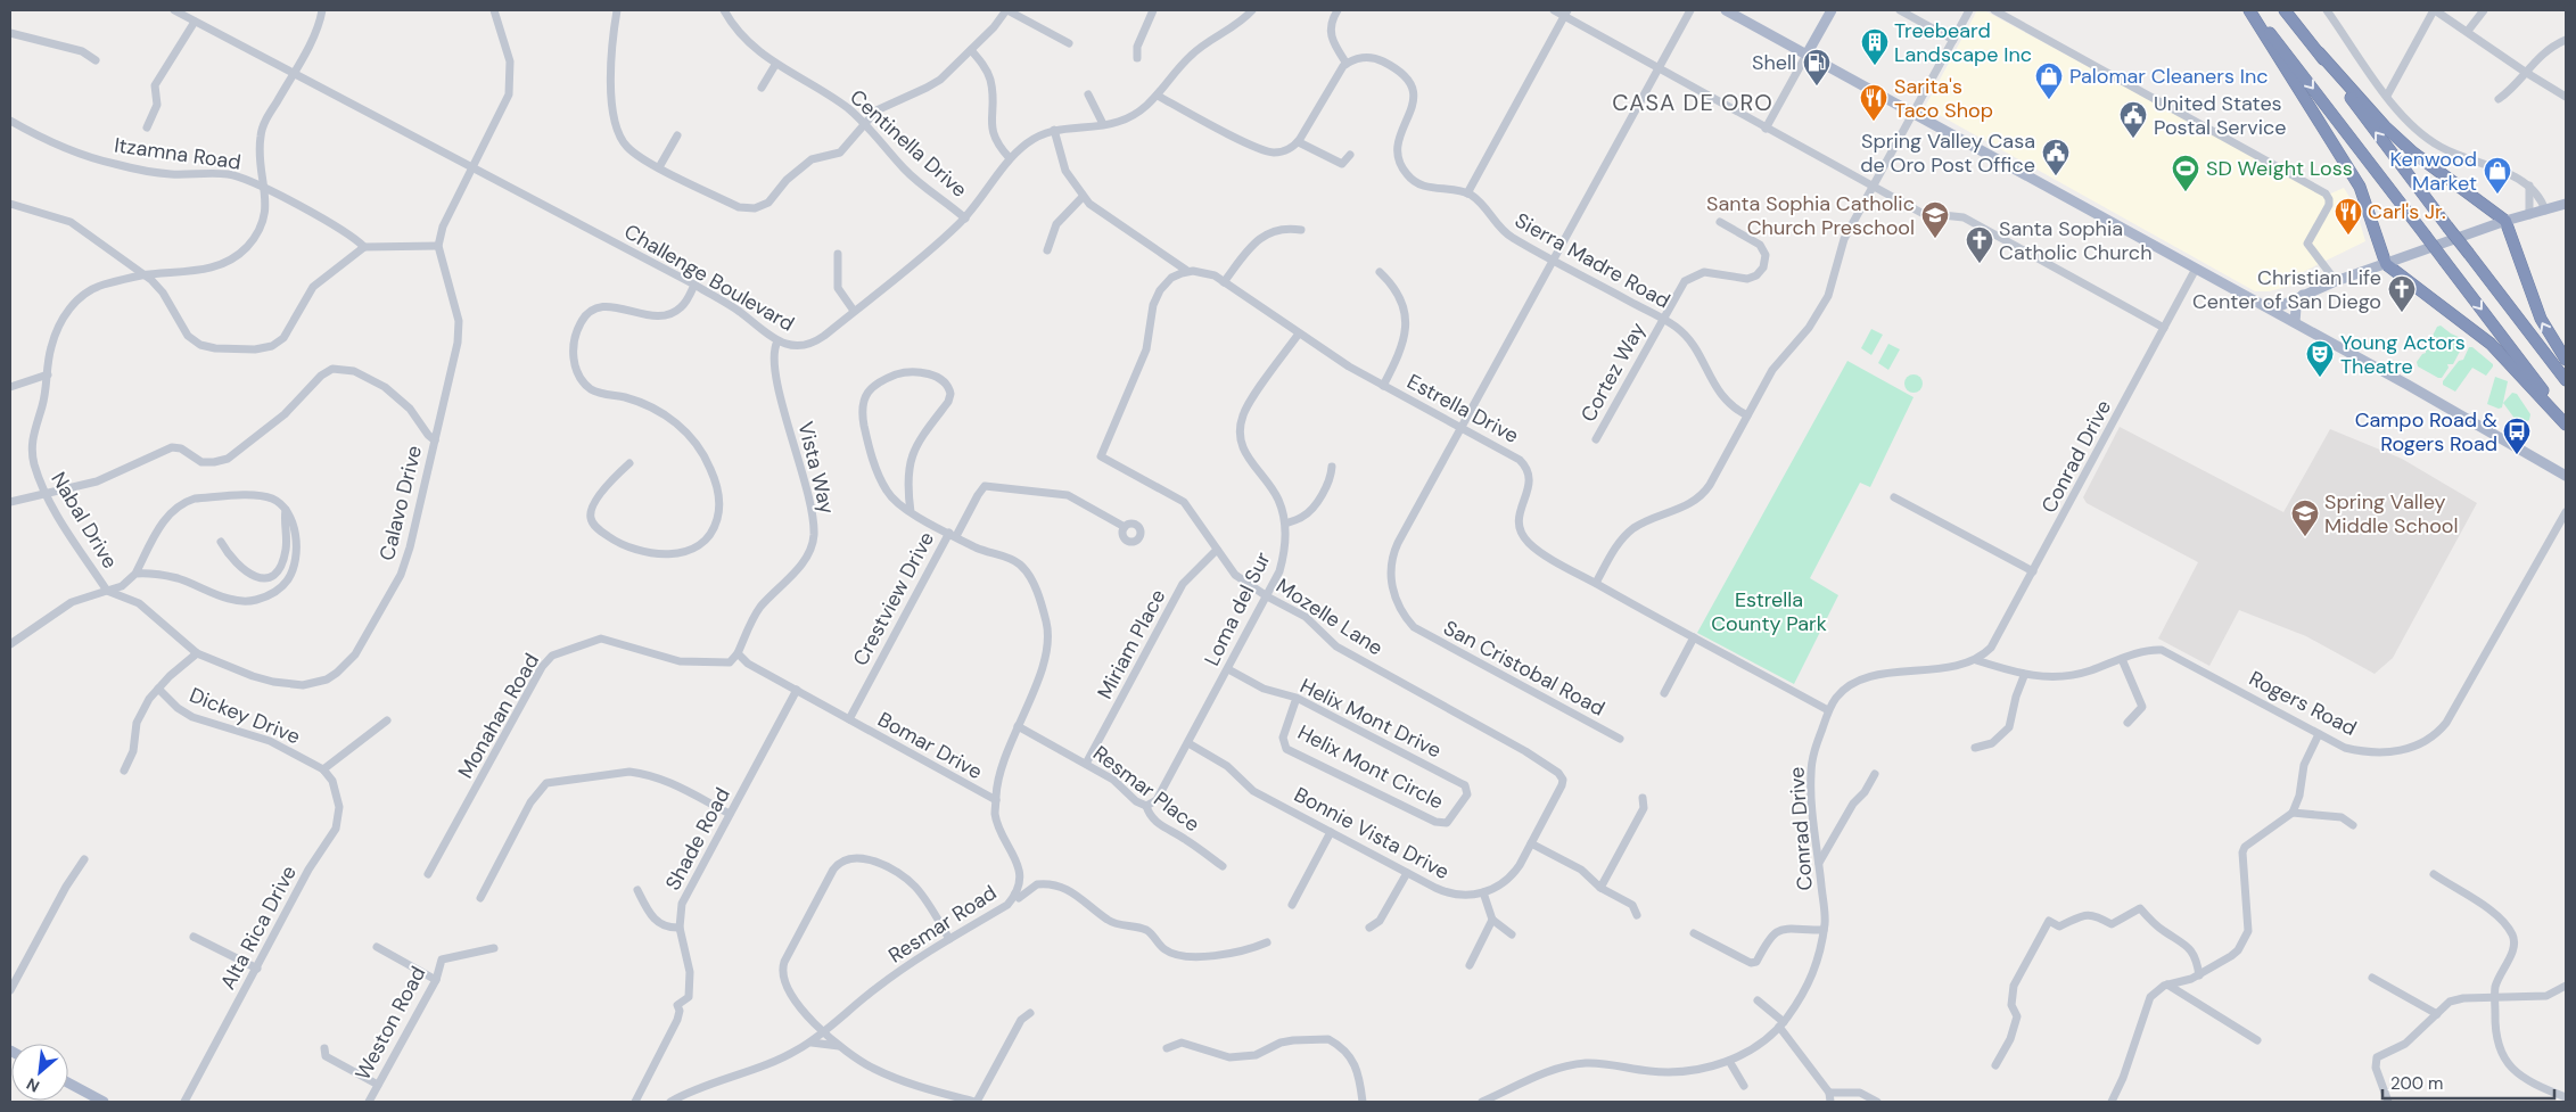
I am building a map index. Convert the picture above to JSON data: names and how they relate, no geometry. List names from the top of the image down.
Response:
{
  "streets": {
    "street": [
      "Centinella Drive",
      "Itzamna Road",
      "Sierra Madre Road",
      "Challenge Boulevard",
      "Cortez Way",
      "Estrella Drive",
      "Conrad Drive",
      "Vista Way",
      "Calavo Drive",
      "Nabal Drive",
      "Crestview Drive",
      "Loma del Sur",
      "Mozelle Lane",
      "Miriam Place",
      "San Cristobal Road",
      "Rogers Road",
      "Dickey Drive",
      "Monahan Road",
      "Helix Mont Drive",
      "Bomar Drive",
      "Helix Mont Circle",
      "Resmar Place",
      "Bonnie Vista Drive",
      "Shade Road",
      "Resmar Road",
      "Alta Rica Drive",
      "Weston Road"
    ]
  },
  "crossings": [
    ["Centinella Drive", "Challenge Boulevard"],
    ["Itzamna Road", "Nabal Drive"],
    ["Sierra Madre Road", "Cortez Way"],
    ["Challenge Boulevard", "Vista Way"],
    ["Challenge Boulevard", "Calavo Drive"],
    ["Challenge Boulevard", "Nabal Drive"],
    ["Estrella Drive", "Conrad Drive"],
    ["Estrella Drive", "Loma del Sur"],
    ["Estrella Drive", "Mozelle Lane"],
    ["Estrella Drive", "San Cristobal Road"],
    ["Conrad Drive", "Rogers Road"],
    ["Vista Way", "Monahan Road"],
    ["Calavo Drive", "Nabal Drive"],
    ["Crestview Drive", "Bomar Drive"],
    ["Crestview Drive", "Resmar Road"],
    ["Loma del Sur", "Mozelle Lane"],
    ["Loma del Sur", "Helix Mont Drive"],
    ["Loma del Sur", "Resmar Place"],
    ["Loma del Sur", "Bonnie Vista Drive"],
    ["Mozelle Lane", "Miriam Place"],
    ["Mozelle Lane", "Bonnie Vista Drive"],
    ["Miriam Place", "Resmar Place"],
    ["Dickey Drive", "Alta Rica Drive"],
    ["Helix Mont Drive", "Helix Mont Circle"],
    ["Bomar Drive", "Resmar Road"],
    ["Resmar Place", "Resmar Road"]
  ],
  "districts": ["CASA DE ORO"],
  "parks": ["Estrella County Park"],
  "places": {
    "building": ["Treebeard Landscape Inc"],
    "fuel station": ["Shell"],
    "shop": ["Palomar Cleaners Inc", "Kenwood Market"],
    "restaurant": ["Sarita's Taco Shop", "Carl's Jr."],
    "public building": ["United States Postal Service", "Spring Valley Casa de Oro Post Office"],
    "sports": ["SD Weight Loss"],
    "school or university": ["Santa Sophia Catholic Church Preschool", "Spring Valley Middle School"],
    "church": ["Santa Sophia Catholic Church", "Christian Life Center of San Diego"],
    "theatre": ["Young Actors Theatre"],
    "bus stop": ["Campo Road & Rogers Road"]
  },
  "scale_bar": "200 m",
  "north": "bottom left"
}
